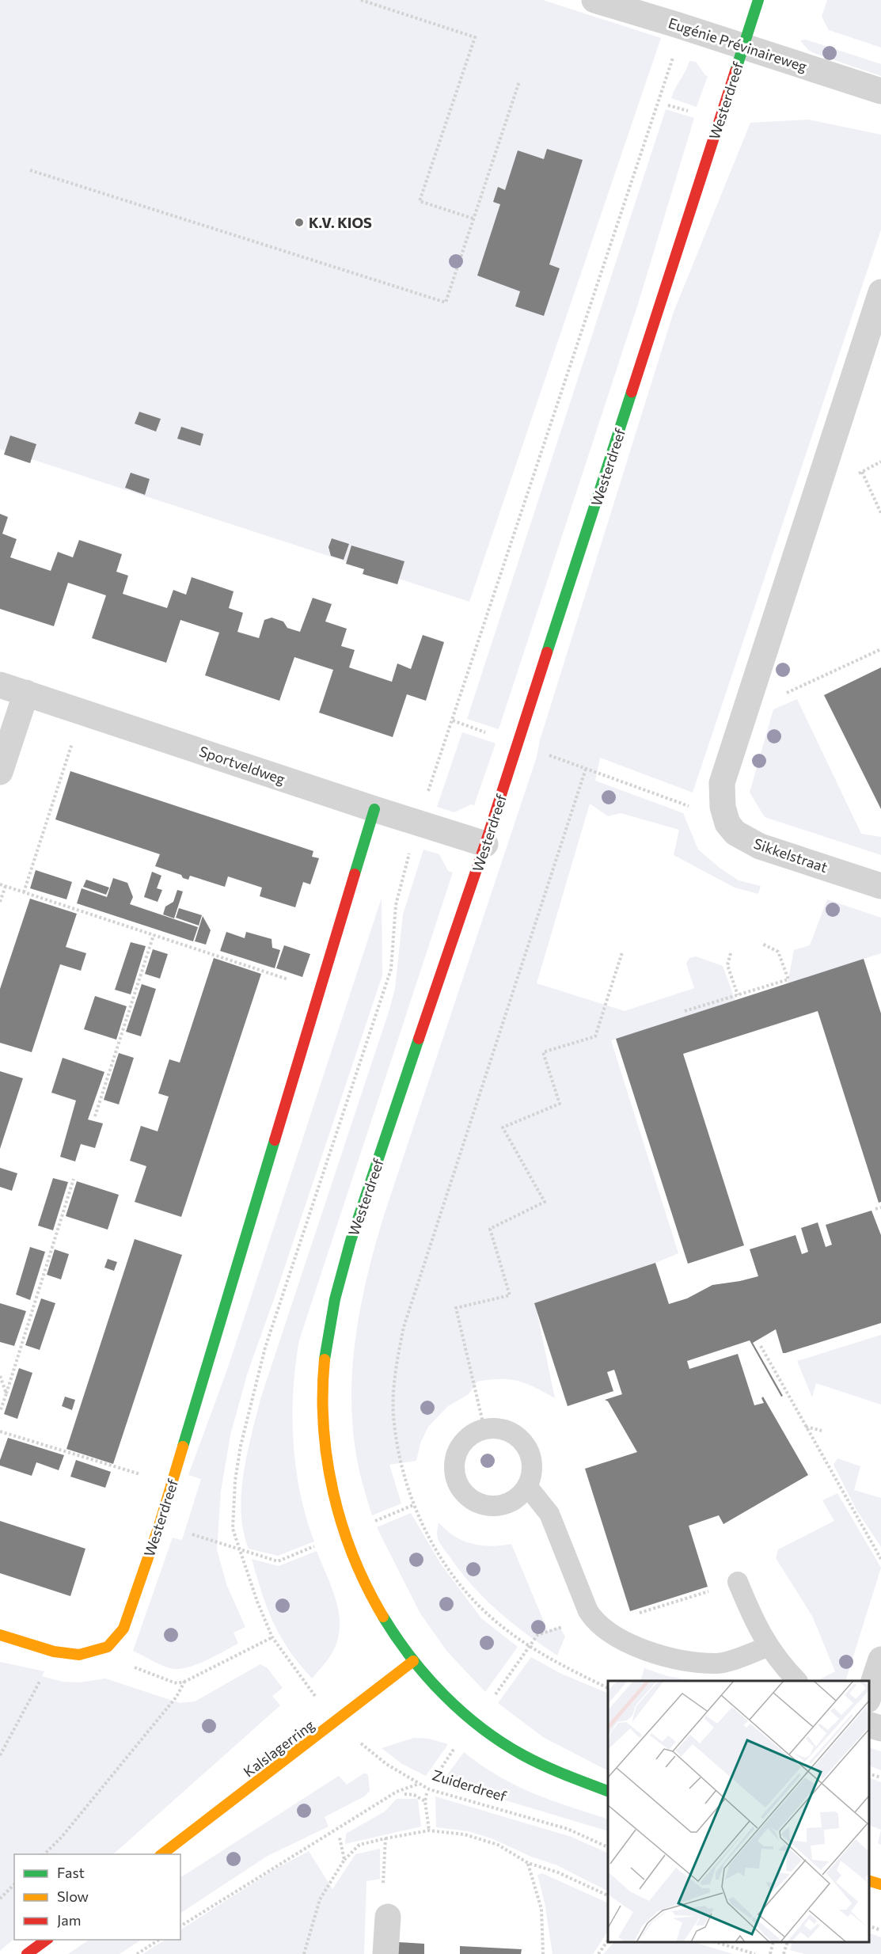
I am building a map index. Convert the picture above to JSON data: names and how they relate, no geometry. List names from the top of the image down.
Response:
{
  "streets": {
    "street": [
      "Eugénie Prévinaireweg",
      "Westerdreef",
      "Sportveldweg",
      "Sikkelstraat",
      "Kalslagerring"
    ],
    "path": ["Zuiderdreef"]
  },
  "crossings": [
    ["Eugénie Prévinaireweg", "Westerdreef"],
    ["Westerdreef", "Sportveldweg"],
    ["Westerdreef", "Kalslagerring"],
    ["Kalslagerring", "Zuiderdreef"]
  ],
  "places": ["K.V. KIOS"],
  "legend": ["Fast", "Slow", "Jam"]
}
